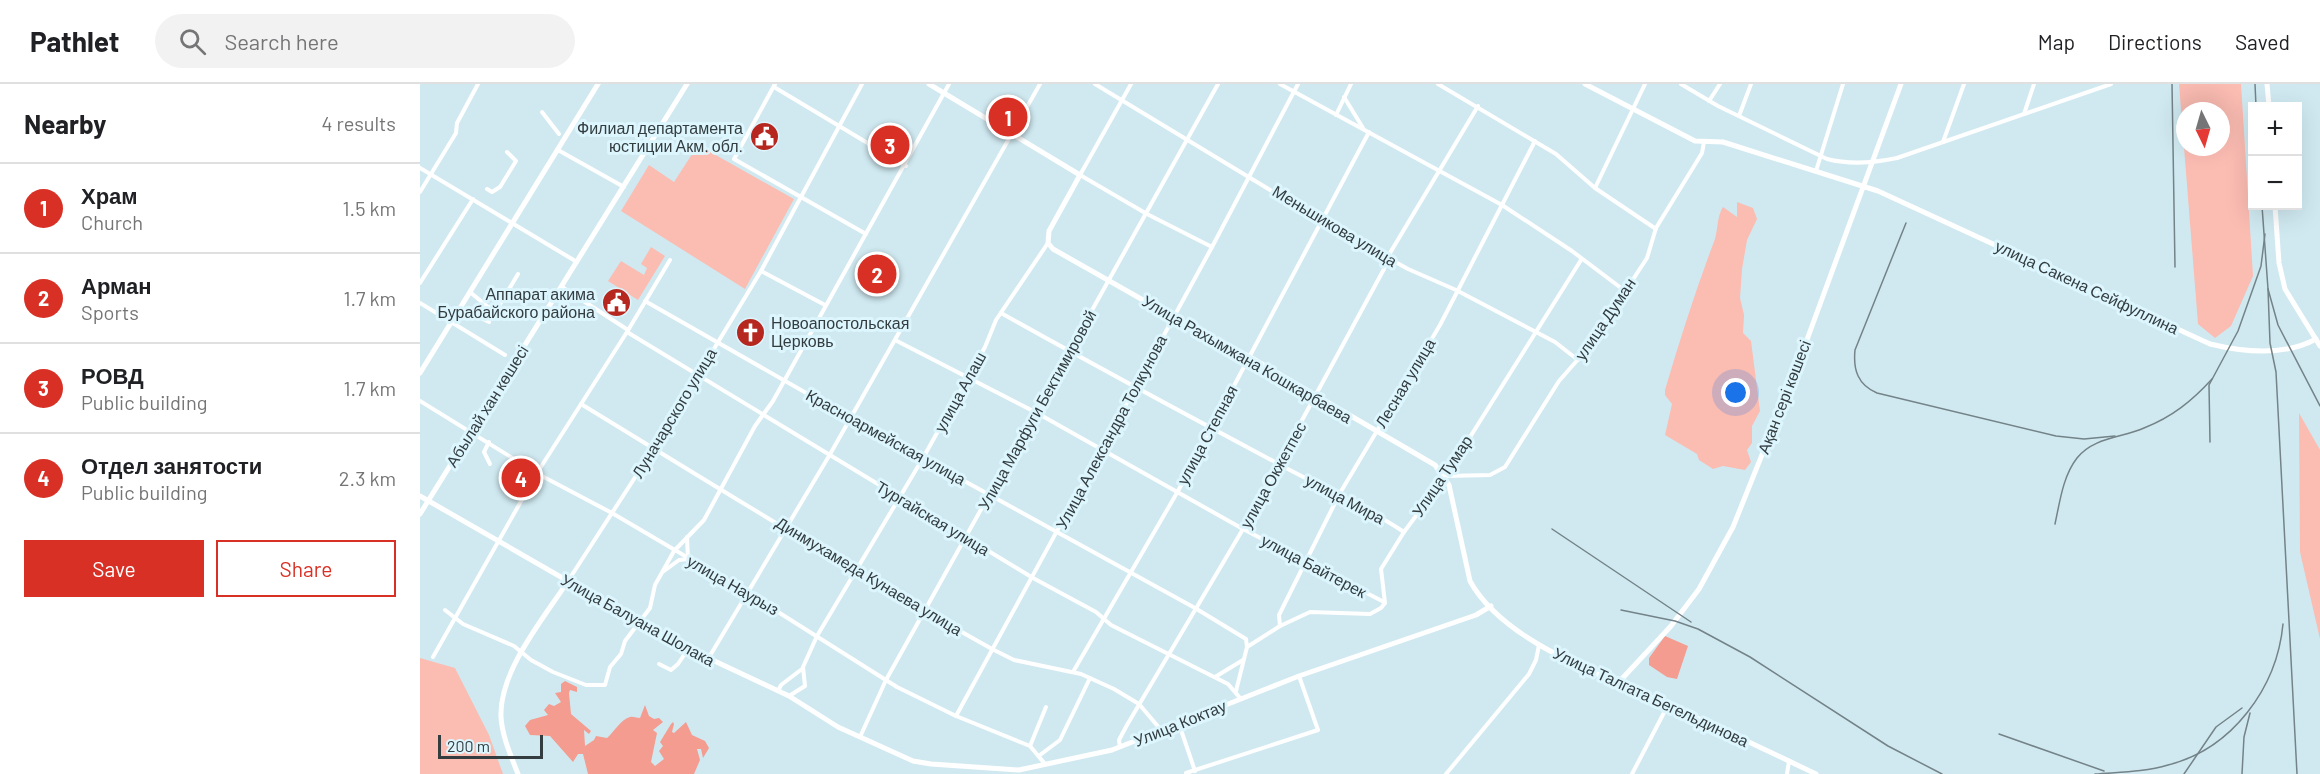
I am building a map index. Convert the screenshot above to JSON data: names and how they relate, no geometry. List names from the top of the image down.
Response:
{
  "streets": {
    "street": [
      "Меньшикова улица",
      "улица Сакена Сейфуллина",
      "улица Думан",
      "Улица Рахымжана Кошкарбаева",
      "Лесная улица",
      "улица Алаш",
      "Ақан сері көшесі",
      "Абылай хан көшесі",
      "Улица Марфуги Бектимировой",
      "Луначарского улица",
      "Улица Александра Толкунова",
      "улица Степная",
      "Красноармейская улица",
      "улица Окжетпес",
      "Улица Тумар",
      "улица Мира",
      "Тургайская улица",
      "улица Байтерек",
      "Динмухамеда Кунаева улица",
      "улица Наурыз",
      "Улица Балуана Шолака",
      "Улица Талгата Бегельдинова",
      "Улица Коктау"
    ]
  },
  "crossings": [
    ["Меньшикова улица", "улица Думан"],
    ["Меньшикова улица", "Лесная улица"],
    ["Меньшикова улица", "улица Алаш"],
    ["Меньшикова улица", "Улица Марфуги Бектимировой"],
    ["Меньшикова улица", "Улица Александра Толкунова"],
    ["Меньшикова улица", "улица Степная"],
    ["Меньшикова улица", "улица Окжетпес"],
    ["Меньшикова улица", "Улица Тумар"],
    ["улица Сакена Сейфуллина", "улица Думан"],
    ["улица Сакена Сейфуллина", "Ақан сері көшесі"],
    ["улица Думан", "Улица Рахымжана Кошкарбаева"],
    ["улица Думан", "Улица Тумар"],
    ["улица Думан", "Улица Талгата Бегельдинова"],
    ["Улица Рахымжана Кошкарбаева", "Лесная улица"],
    ["Улица Рахымжана Кошкарбаева", "улица Алаш"],
    ["Улица Рахымжана Кошкарбаева", "Улица Марфуги Бектимировой"],
    ["Улица Рахымжана Кошкарбаева", "Улица Александра Толкунова"],
    ["Улица Рахымжана Кошкарбаева", "улица Степная"],
    ["Улица Рахымжана Кошкарбаева", "улица Окжетпес"],
    ["Улица Рахымжана Кошкарбаева", "Улица Тумар"],
    ["Улица Рахымжана Кошкарбаева", "Улица Талгата Бегельдинова"],
    ["Лесная улица", "улица Мира"],
    ["Лесная улица", "улица Байтерек"],
    ["улица Алаш", "Красноармейская улица"],
    ["улица Алаш", "улица Мира"],
    ["улица Алаш", "Тургайская улица"],
    ["улица Алаш", "улица Байтерек"],
    ["улица Алаш", "Динмухамеда Кунаева улица"],
    ["улица Алаш", "улица Наурыз"],
    ["улица Алаш", "Улица Балуана Шолака"],
    ["Ақан сері көшесі", "Улица Талгата Бегельдинова"],
    ["Абылай хан көшесі", "Тургайская улица"],
    ["Абылай хан көшесі", "улица Наурыз"],
    ["Абылай хан көшесі", "Улица Балуана Шолака"],
    ["Улица Марфуги Бектимировой", "Красноармейская улица"],
    ["Улица Марфуги Бектимировой", "улица Мира"],
    ["Улица Марфуги Бектимировой", "Тургайская улица"],
    ["Улица Марфуги Бектимировой", "улица Байтерек"],
    ["Улица Марфуги Бектимировой", "Динмухамеда Кунаева улица"],
    ["Улица Марфуги Бектимировой", "улица Наурыз"],
    ["Улица Марфуги Бектимировой", "Улица Балуана Шолака"],
    ["Улица Марфуги Бектимировой", "Улица Коктау"],
    ["Луначарского улица", "Красноармейская улица"],
    ["Луначарского улица", "Тургайская улица"],
    ["Луначарского улица", "Динмухамеда Кунаева улица"],
    ["Луначарского улица", "улица Наурыз"],
    ["Луначарского улица", "Улица Балуана Шолака"],
    ["Улица Александра Толкунова", "Красноармейская улица"],
    ["Улица Александра Толкунова", "улица Мира"],
    ["Улица Александра Толкунова", "Тургайская улица"],
    ["Улица Александра Толкунова", "улица Байтерек"],
    ["Улица Александра Толкунова", "Динмухамеда Кунаева улица"],
    ["Улица Александра Толкунова", "улица Наурыз"],
    ["улица Степная", "Красноармейская улица"],
    ["улица Степная", "улица Мира"],
    ["улица Степная", "Тургайская улица"],
    ["улица Степная", "улица Байтерек"],
    ["улица Степная", "Динмухамеда Кунаева улица"],
    ["Красноармейская улица", "улица Окжетпес"],
    ["улица Окжетпес", "улица Мира"],
    ["улица Окжетпес", "Тургайская улица"],
    ["улица Окжетпес", "улица Байтерек"],
    ["улица Окжетпес", "Динмухамеда Кунаева улица"],
    ["улица Окжетпес", "Улица Коктау"],
    ["Улица Тумар", "улица Мира"],
    ["Улица Тумар", "улица Байтерек"],
    ["Улица Тумар", "Улица Талгата Бегельдинова"],
    ["Тургайская улица", "Улица Коктау"],
    ["Динмухамеда Кунаева улица", "Улица Коктау"],
    ["улица Наурыз", "Улица Коктау"],
    ["Улица Балуана Шолака", "Улица Коктау"],
    ["Улица Талгата Бегельдинова", "Улица Коктау"]
  ],
  "places": {
    "public building": ["Филиал департамента юстиции Акм. обл.", "Аппарат акима Бурабайского района"],
    "church": ["Новоапостольская Церковь"]
  },
  "scale_bar": "200 m",
  "north": "bottom",
  "page": {
    "header": "Pathlet",
    "search": "Search here",
    "nav": ["Map", "Directions", "Saved"],
    "heading": ["Nearby", "4 results"],
    "pins": [
      "1",
      "3",
      "2",
      "4"
    ],
    "map_buttons": ["+", "−"],
    "list": [
      {
        "mark": "1",
        "name": "Храм",
        "note": "Church",
        "value": "1.5 km"
      },
      {
        "mark": "2",
        "name": "Арман",
        "note": "Sports",
        "value": "1.7 km"
      },
      {
        "mark": "3",
        "name": "РОВД",
        "note": "Public building",
        "value": "1.7 km"
      },
      {
        "mark": "4",
        "name": "Отдел занятости",
        "note": "Public building",
        "value": "2.3 km"
      }
    ],
    "buttons": ["Save", "Share"],
    "scale": "200 m"
  }
}
